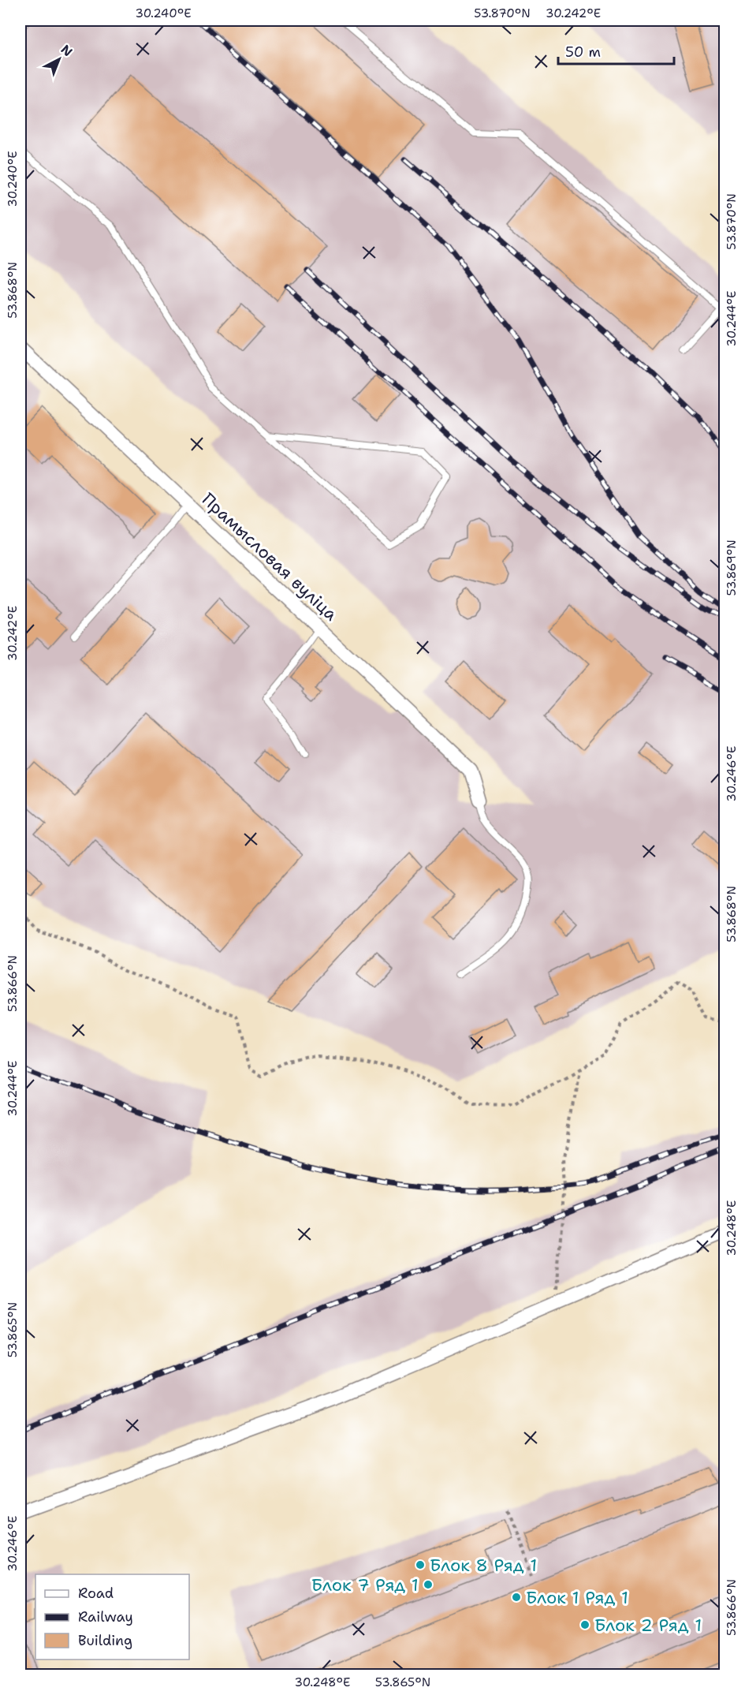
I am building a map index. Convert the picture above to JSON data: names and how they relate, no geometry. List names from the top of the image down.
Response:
{
  "streets": {
    "street": ["Прамысловая вуліца"]
  },
  "places": [
    "Блок 8 Ряд 1",
    "Блок 7 Ряд 1",
    "Блок 1 Ряд 1",
    "Блок 2 Ряд 1"
  ],
  "legend": ["Road", "Railway", "Building"],
  "scale_bar": "50 m",
  "north": "top right",
  "coordinates": [
    "30.240°E",
    "53.870°N",
    "30.242°E",
    "53.868°N",
    "30.244°E",
    "53.869°N",
    "30.246°E",
    "53.866°N",
    "30.248°E",
    "53.865°N"
  ]
}
